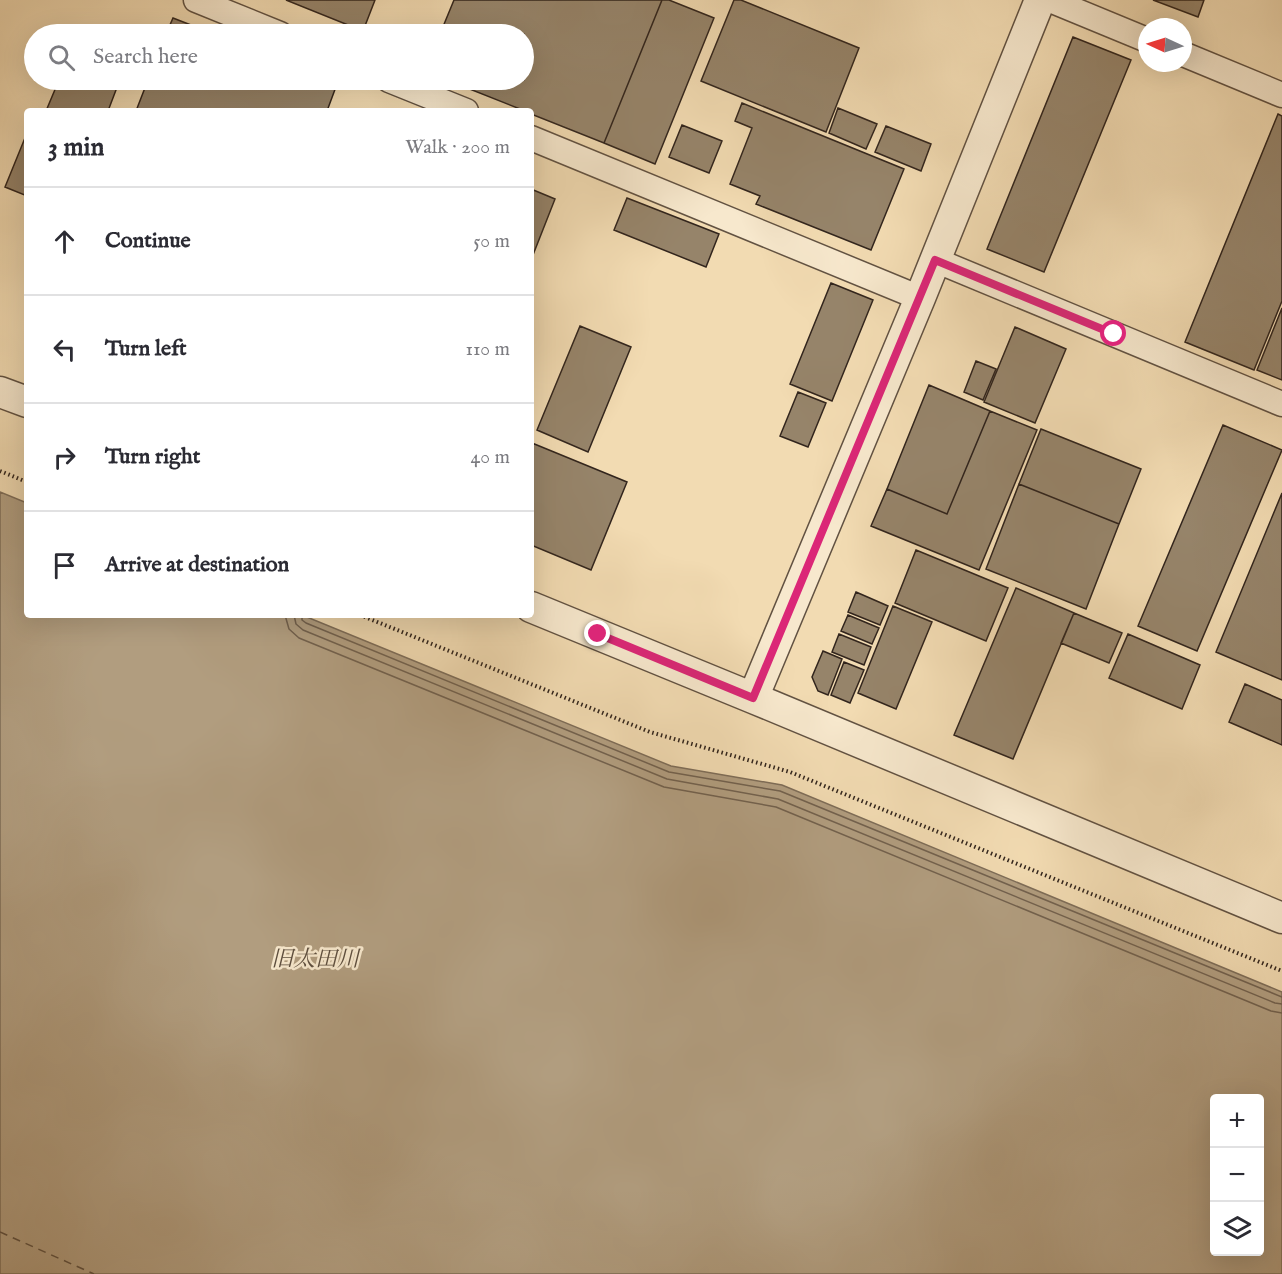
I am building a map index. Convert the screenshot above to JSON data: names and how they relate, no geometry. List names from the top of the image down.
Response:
{
  "water": ["旧太田川"],
  "north": "left",
  "page": {
    "search": "Search here",
    "heading": ["3 min", "Walk · 200 m"],
    "list": [
      ["Continue", "50 m"],
      ["Turn left", "110 m"],
      ["Turn right", "40 m"],
      "Arrive at destination"
    ],
    "map_buttons": ["+", "−"]
  }
}
